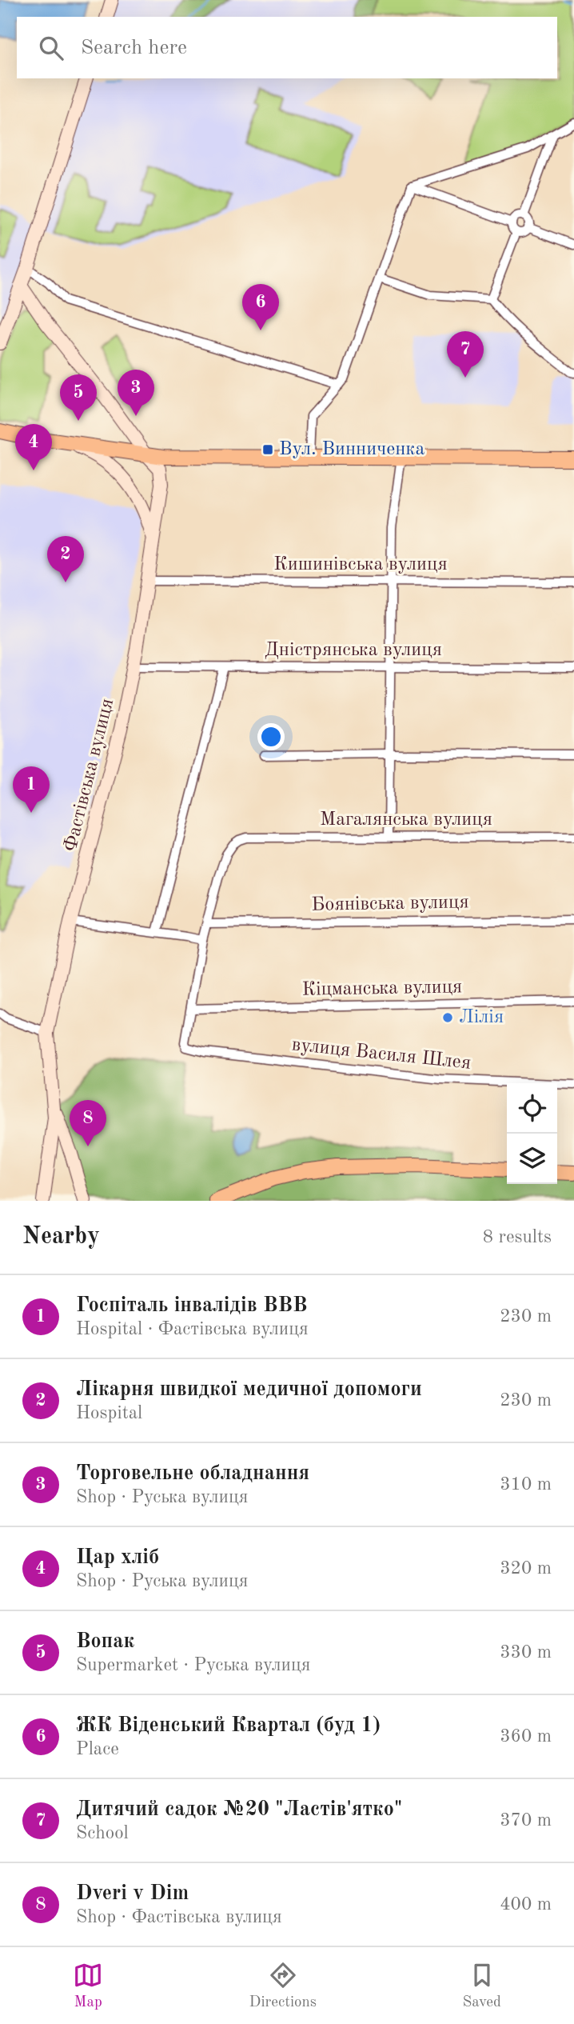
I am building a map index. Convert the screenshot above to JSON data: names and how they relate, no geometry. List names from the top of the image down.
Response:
{
  "streets": {
    "main road": ["Фастівська вулиця"],
    "street": [
      "Кишинівська вулиця",
      "Дністрянська вулиця",
      "Магалянська вулиця",
      "Боянівська вулиця",
      "Кіцманська вулиця",
      "вулиця Василя Шлея"
    ]
  },
  "crossings": [
    ["Кишинівська вулиця", "Фастівська вулиця"],
    ["Дністрянська вулиця", "Фастівська вулиця"],
    ["Магалянська вулиця", "Боянівська вулиця"],
    ["Кіцманська вулиця", "вулиця Василя Шлея"]
  ],
  "places": {
    "transit": ["Вул. Винниченка"],
    "other": ["Лілія"]
  },
  "page": {
    "search": "Search here",
    "pins": [
      "6",
      "7",
      "3",
      "5",
      "4",
      "2",
      "1",
      "8"
    ],
    "heading": ["Nearby", "8 results"],
    "list": [
      {
        "mark": "1",
        "name": "Госпіталь інвалідів ВВВ",
        "note": "Hospital · Фастівська вулиця",
        "value": "230 m"
      },
      {
        "mark": "2",
        "name": "Лікарня швидкої медичної допомоги",
        "note": "Hospital",
        "value": "230 m"
      },
      {
        "mark": "3",
        "name": "Торговельне обладнання",
        "note": "Shop · Руська вулиця",
        "value": "310 m"
      },
      {
        "mark": "4",
        "name": "Цар хліб",
        "note": "Shop · Руська вулиця",
        "value": "320 m"
      },
      {
        "mark": "5",
        "name": "Вопак",
        "note": "Supermarket · Руська вулиця",
        "value": "330 m"
      },
      {
        "mark": "6",
        "name": "ЖК Віденський Квартал (буд 1)",
        "note": "Place",
        "value": "360 m"
      },
      {
        "mark": "7",
        "name": "Дитячий садок №20 \"Ластів'ятко\"",
        "note": "School",
        "value": "370 m"
      },
      {
        "mark": "8",
        "name": "Dveri v Dim",
        "note": "Shop · Фастівська вулиця",
        "value": "400 m"
      }
    ],
    "nav": ["Map", "Directions", "Saved"]
  }
}
